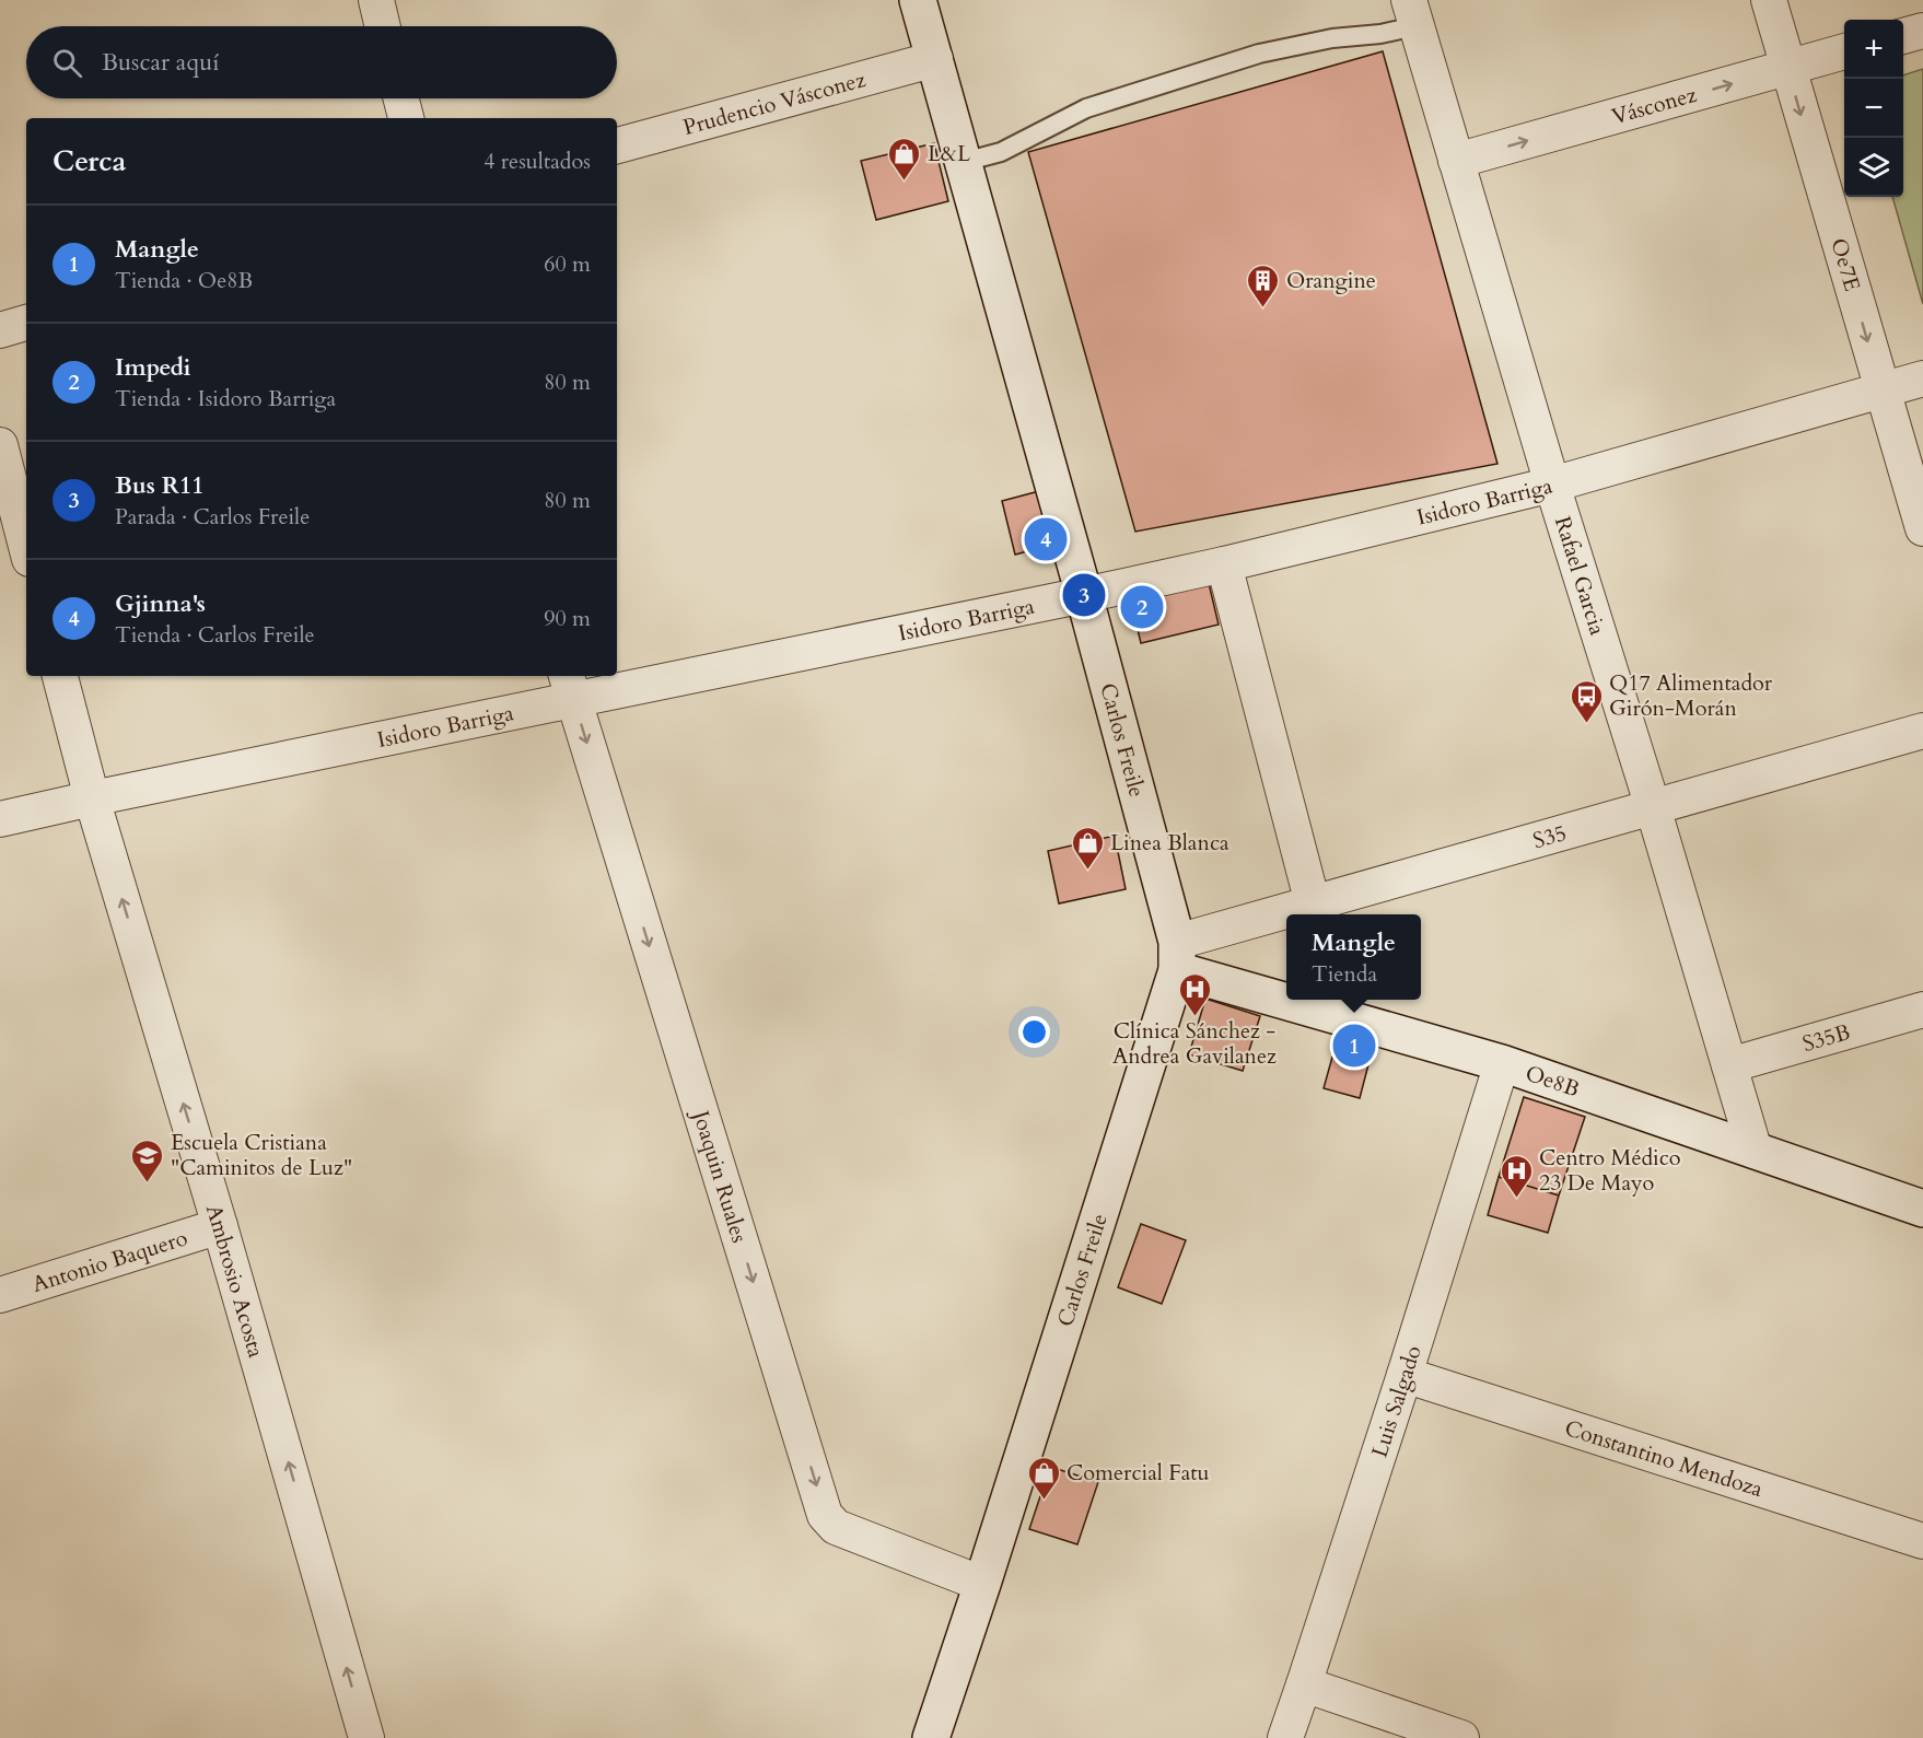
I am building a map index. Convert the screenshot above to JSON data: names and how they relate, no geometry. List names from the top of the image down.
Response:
{
  "streets": {
    "street": [
      "Prudencio Vásconez",
      "Vásconez",
      "Oe7E",
      "Isidoro Barriga",
      "Rafael Garcia",
      "Carlos Freile",
      "S35",
      "S35B",
      "Oe8B",
      "Joaquin Ruales",
      "Antonio Baquero",
      "Ambrosio Acosta",
      "Luis Salgado",
      "Constantino Mendoza"
    ]
  },
  "crossings": [
    ["Prudencio Vásconez", "Carlos Freile"],
    ["Vásconez", "Oe7E"],
    ["Vásconez", "Rafael Garcia"],
    ["Oe7E", "Isidoro Barriga"],
    ["Isidoro Barriga", "Rafael Garcia"],
    ["Isidoro Barriga", "Carlos Freile"],
    ["Isidoro Barriga", "Joaquin Ruales"],
    ["Isidoro Barriga", "Ambrosio Acosta"],
    ["Rafael Garcia", "S35"],
    ["Rafael Garcia", "S35B"],
    ["Rafael Garcia", "Oe8B"],
    ["Carlos Freile", "S35"],
    ["Carlos Freile", "Oe8B"],
    ["Carlos Freile", "Joaquin Ruales"],
    ["S35", "Oe8B"],
    ["Oe8B", "Luis Salgado"],
    ["Antonio Baquero", "Ambrosio Acosta"],
    ["Luis Salgado", "Constantino Mendoza"]
  ],
  "one_way": [
    "Vásconez",
    "Oe7E",
    "Joaquin Ruales",
    "Ambrosio Acosta"
  ],
  "places": {
    "shop": ["L&L", "Linea Blanca", "Comercial Fatu"],
    "building": ["Orangine"],
    "bus stop": ["Q17 Alimentador Girón-Morán"],
    "hospital": ["Clínica Sánchez - Andrea Gavilanez", "Centro Médico 23 De Mayo"],
    "school or university": ["Escuela Cristiana \"Caminitos de Luz\""]
  },
  "page": {
    "map_buttons": ["+", "−"],
    "search": "Buscar aquí",
    "heading": ["Cerca", "4 resultados"],
    "list": [
      {
        "mark": "1",
        "name": "Mangle",
        "note": "Tienda · Oe8B",
        "value": "60 m"
      },
      {
        "mark": "2",
        "name": "Impedi",
        "note": "Tienda · Isidoro Barriga",
        "value": "80 m"
      },
      {
        "mark": "3",
        "name": "Bus R11",
        "note": "Parada · Carlos Freile",
        "value": "80 m"
      },
      {
        "mark": "4",
        "name": "Gjinna's",
        "note": "Tienda · Carlos Freile",
        "value": "90 m"
      }
    ],
    "pins": [
      "4",
      "3",
      "2",
      "1"
    ],
    "popup": ["Mangle", "Tienda"]
  }
}
